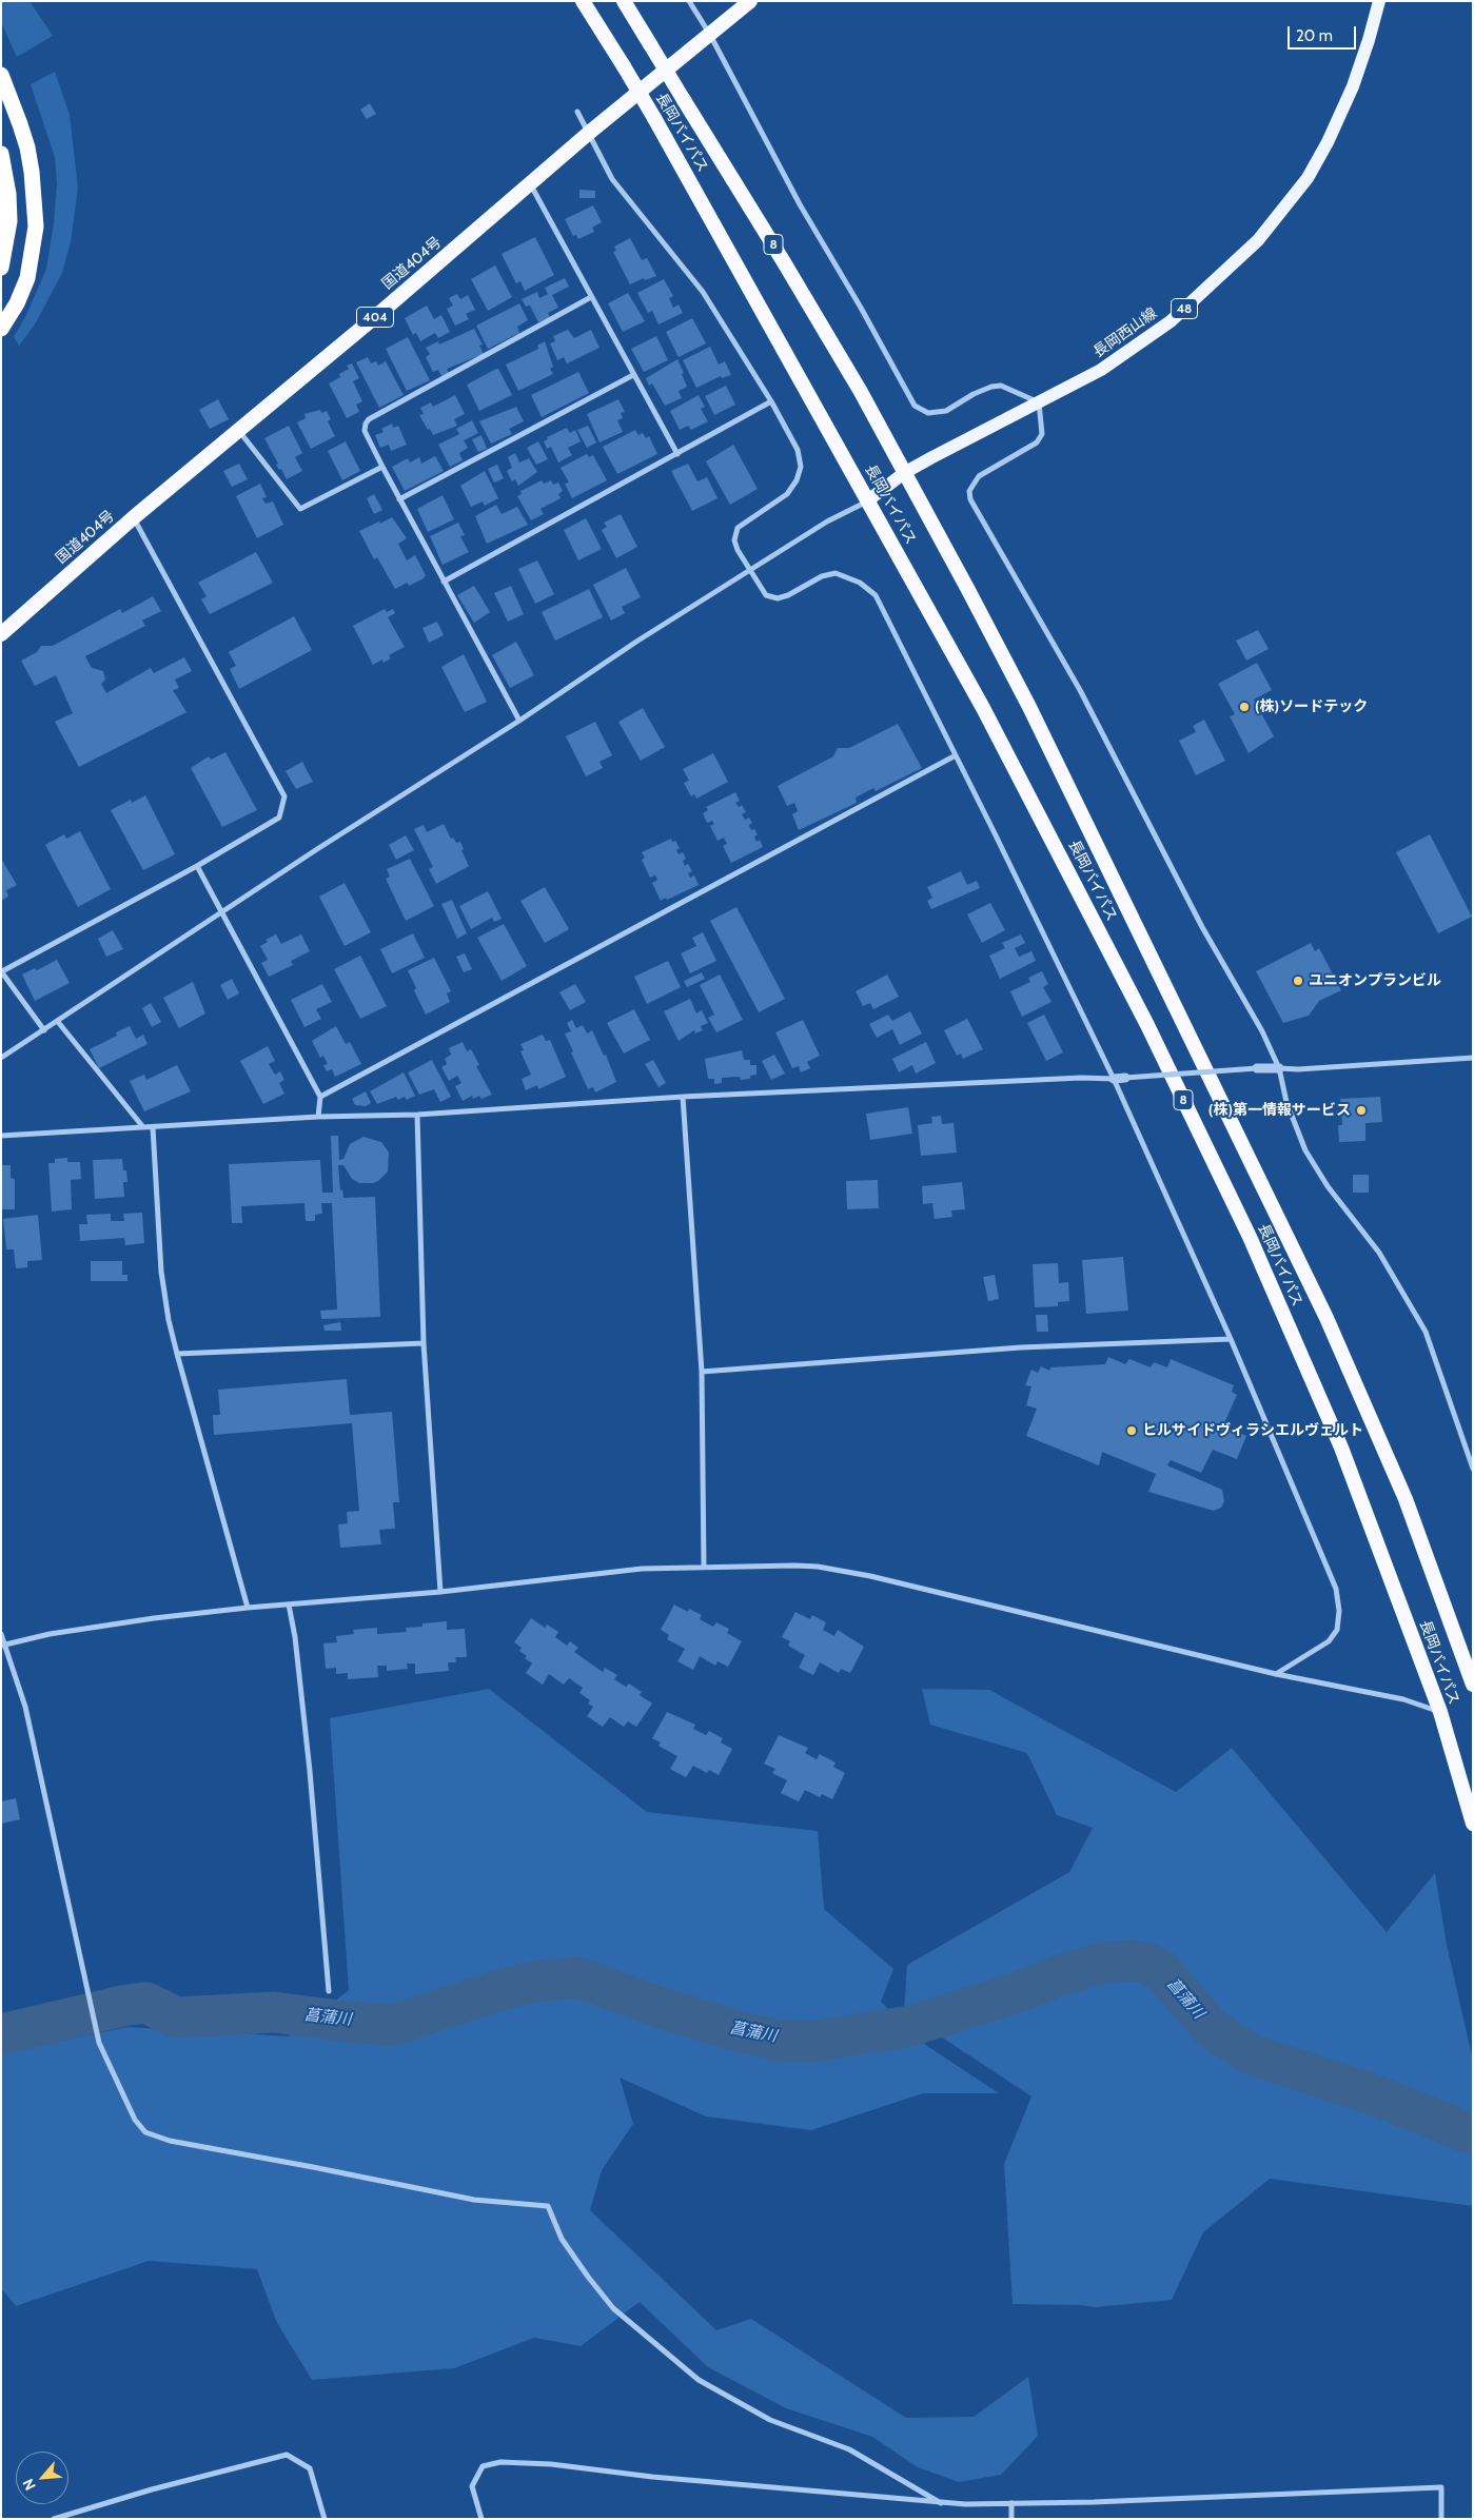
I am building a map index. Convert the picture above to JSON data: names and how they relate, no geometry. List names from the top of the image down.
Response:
{
  "streets": {
    "highway": [
      "長岡バイパス",
      "8",
      "国道404号",
      "404"
    ],
    "main road": ["48", "長岡西山線"]
  },
  "crossings": [
    ["長岡バイパス", "長岡西山線"]
  ],
  "water": ["菖蒲川"],
  "places": [
    "(株)ソードテック",
    "ユニオンプランビル",
    "(株)第一情報サービス",
    "ヒルサイドヴィラシエルヴェルト"
  ],
  "scale_bar": "20 m",
  "north": "bottom left"
}
